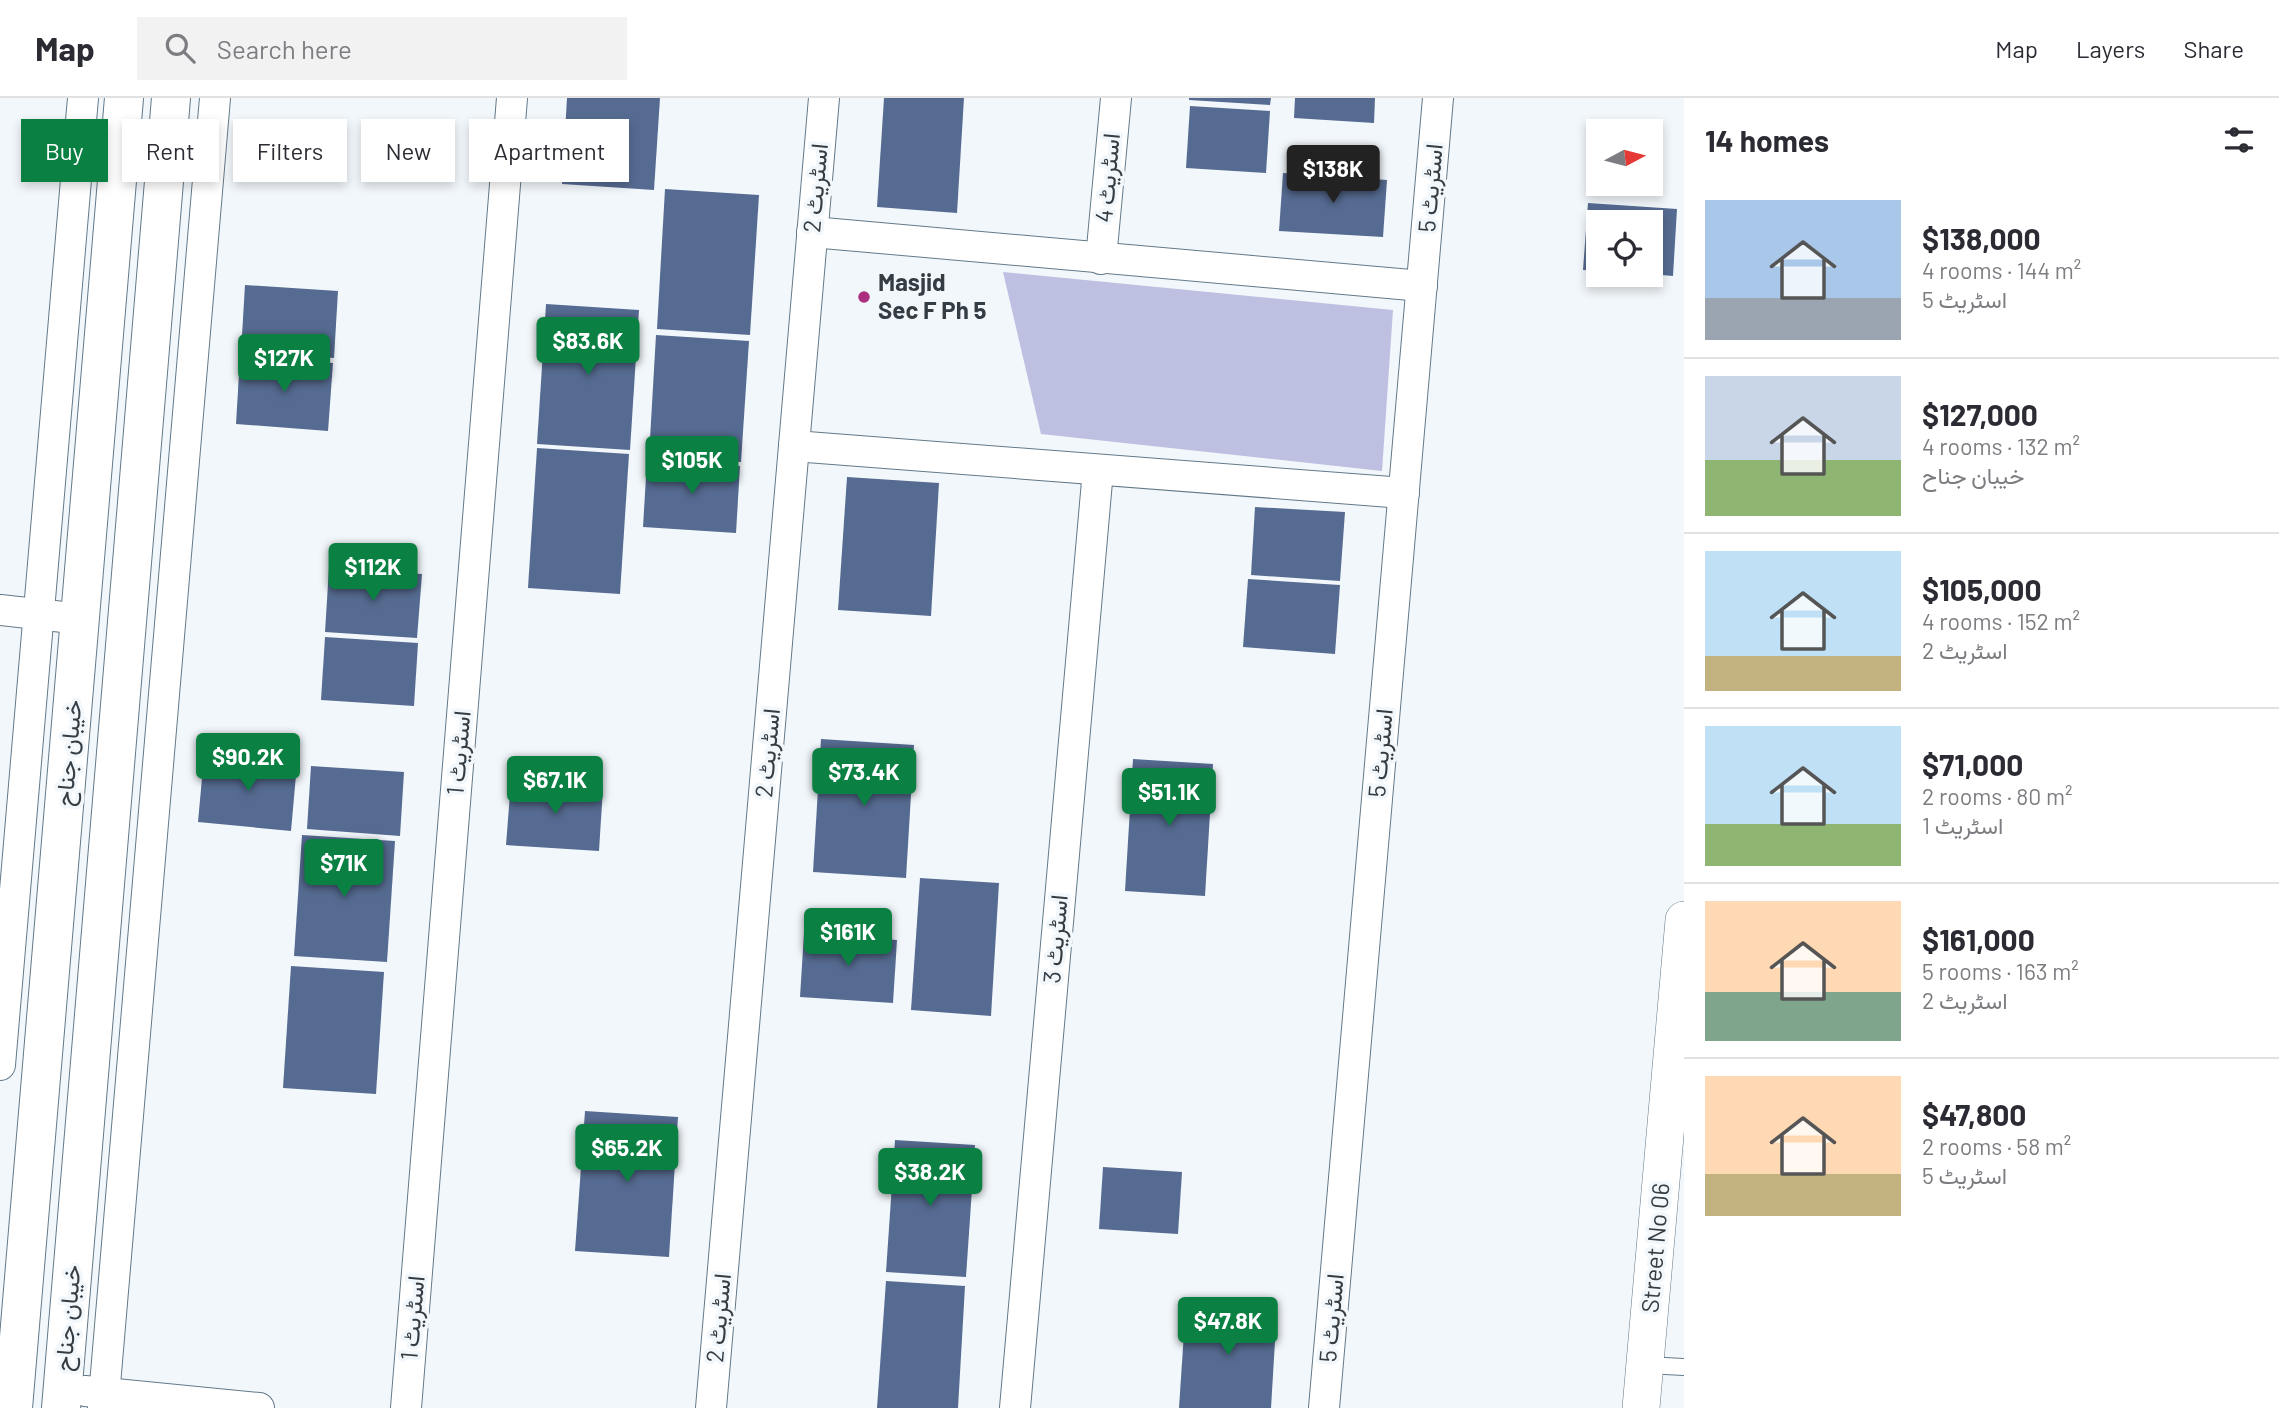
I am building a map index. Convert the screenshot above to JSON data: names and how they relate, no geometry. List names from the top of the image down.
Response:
{
  "streets": {
    "main road": ["خیبان جناح"],
    "street": [
      "اسٹریٹ 4",
      "اسٹریٹ 2",
      "اسٹریٹ 5",
      "اسٹریٹ 1",
      "اسٹریٹ 3",
      "Street No 06"
    ]
  },
  "places": ["Masjid Sec F Ph 5"],
  "north": "right",
  "page": {
    "header": "Map",
    "search": "Search here",
    "nav": ["Map", "Layers", "Share"],
    "heading": "14 homes",
    "chip": [
      "Buy",
      "Rent",
      "Filters",
      "New",
      "Apartment"
    ],
    "price": [
      "$138K",
      "$83.6K",
      "$127K",
      "$105K",
      "$112K",
      "$90.2K",
      "$73.4K",
      "$67.1K",
      "$51.1K",
      "$71K",
      "$161K",
      "$65.2K",
      "$38.2K",
      "$47.8K"
    ],
    "list": [
      {
        "name": "$138,000",
        "note": "4 rooms · 144 m² · اسٹریٹ 5"
      },
      {
        "name": "$127,000",
        "note": "4 rooms · 132 m² · خیبان جناح"
      },
      {
        "name": "$105,000",
        "note": "4 rooms · 152 m² · اسٹریٹ 2"
      },
      {
        "name": "$71,000",
        "note": "2 rooms · 80 m² · اسٹریٹ 1"
      },
      {
        "name": "$161,000",
        "note": "5 rooms · 163 m² · اسٹریٹ 2"
      },
      {
        "name": "$47,800",
        "note": "2 rooms · 58 m² · اسٹریٹ 5"
      }
    ]
  }
}
